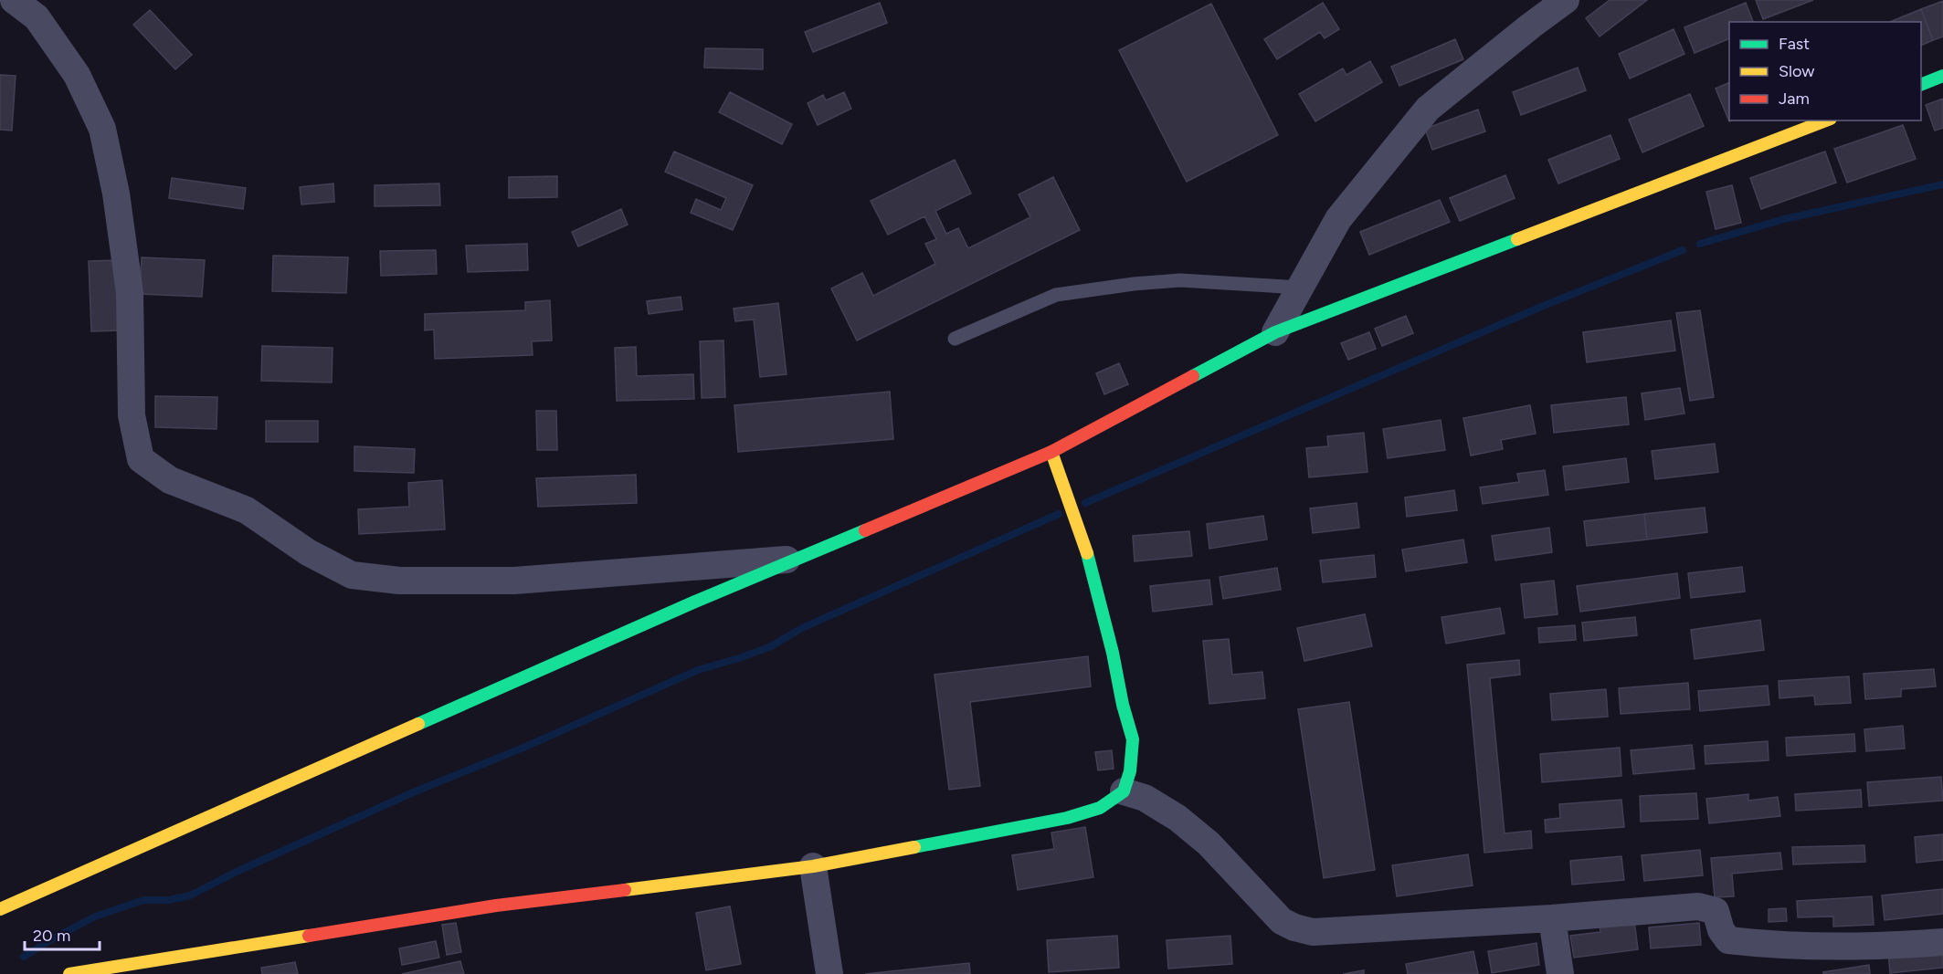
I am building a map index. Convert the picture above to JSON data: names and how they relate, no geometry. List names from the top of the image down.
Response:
{
  "legend": ["Fast", "Slow", "Jam"],
  "scale_bar": "20 m"
}
